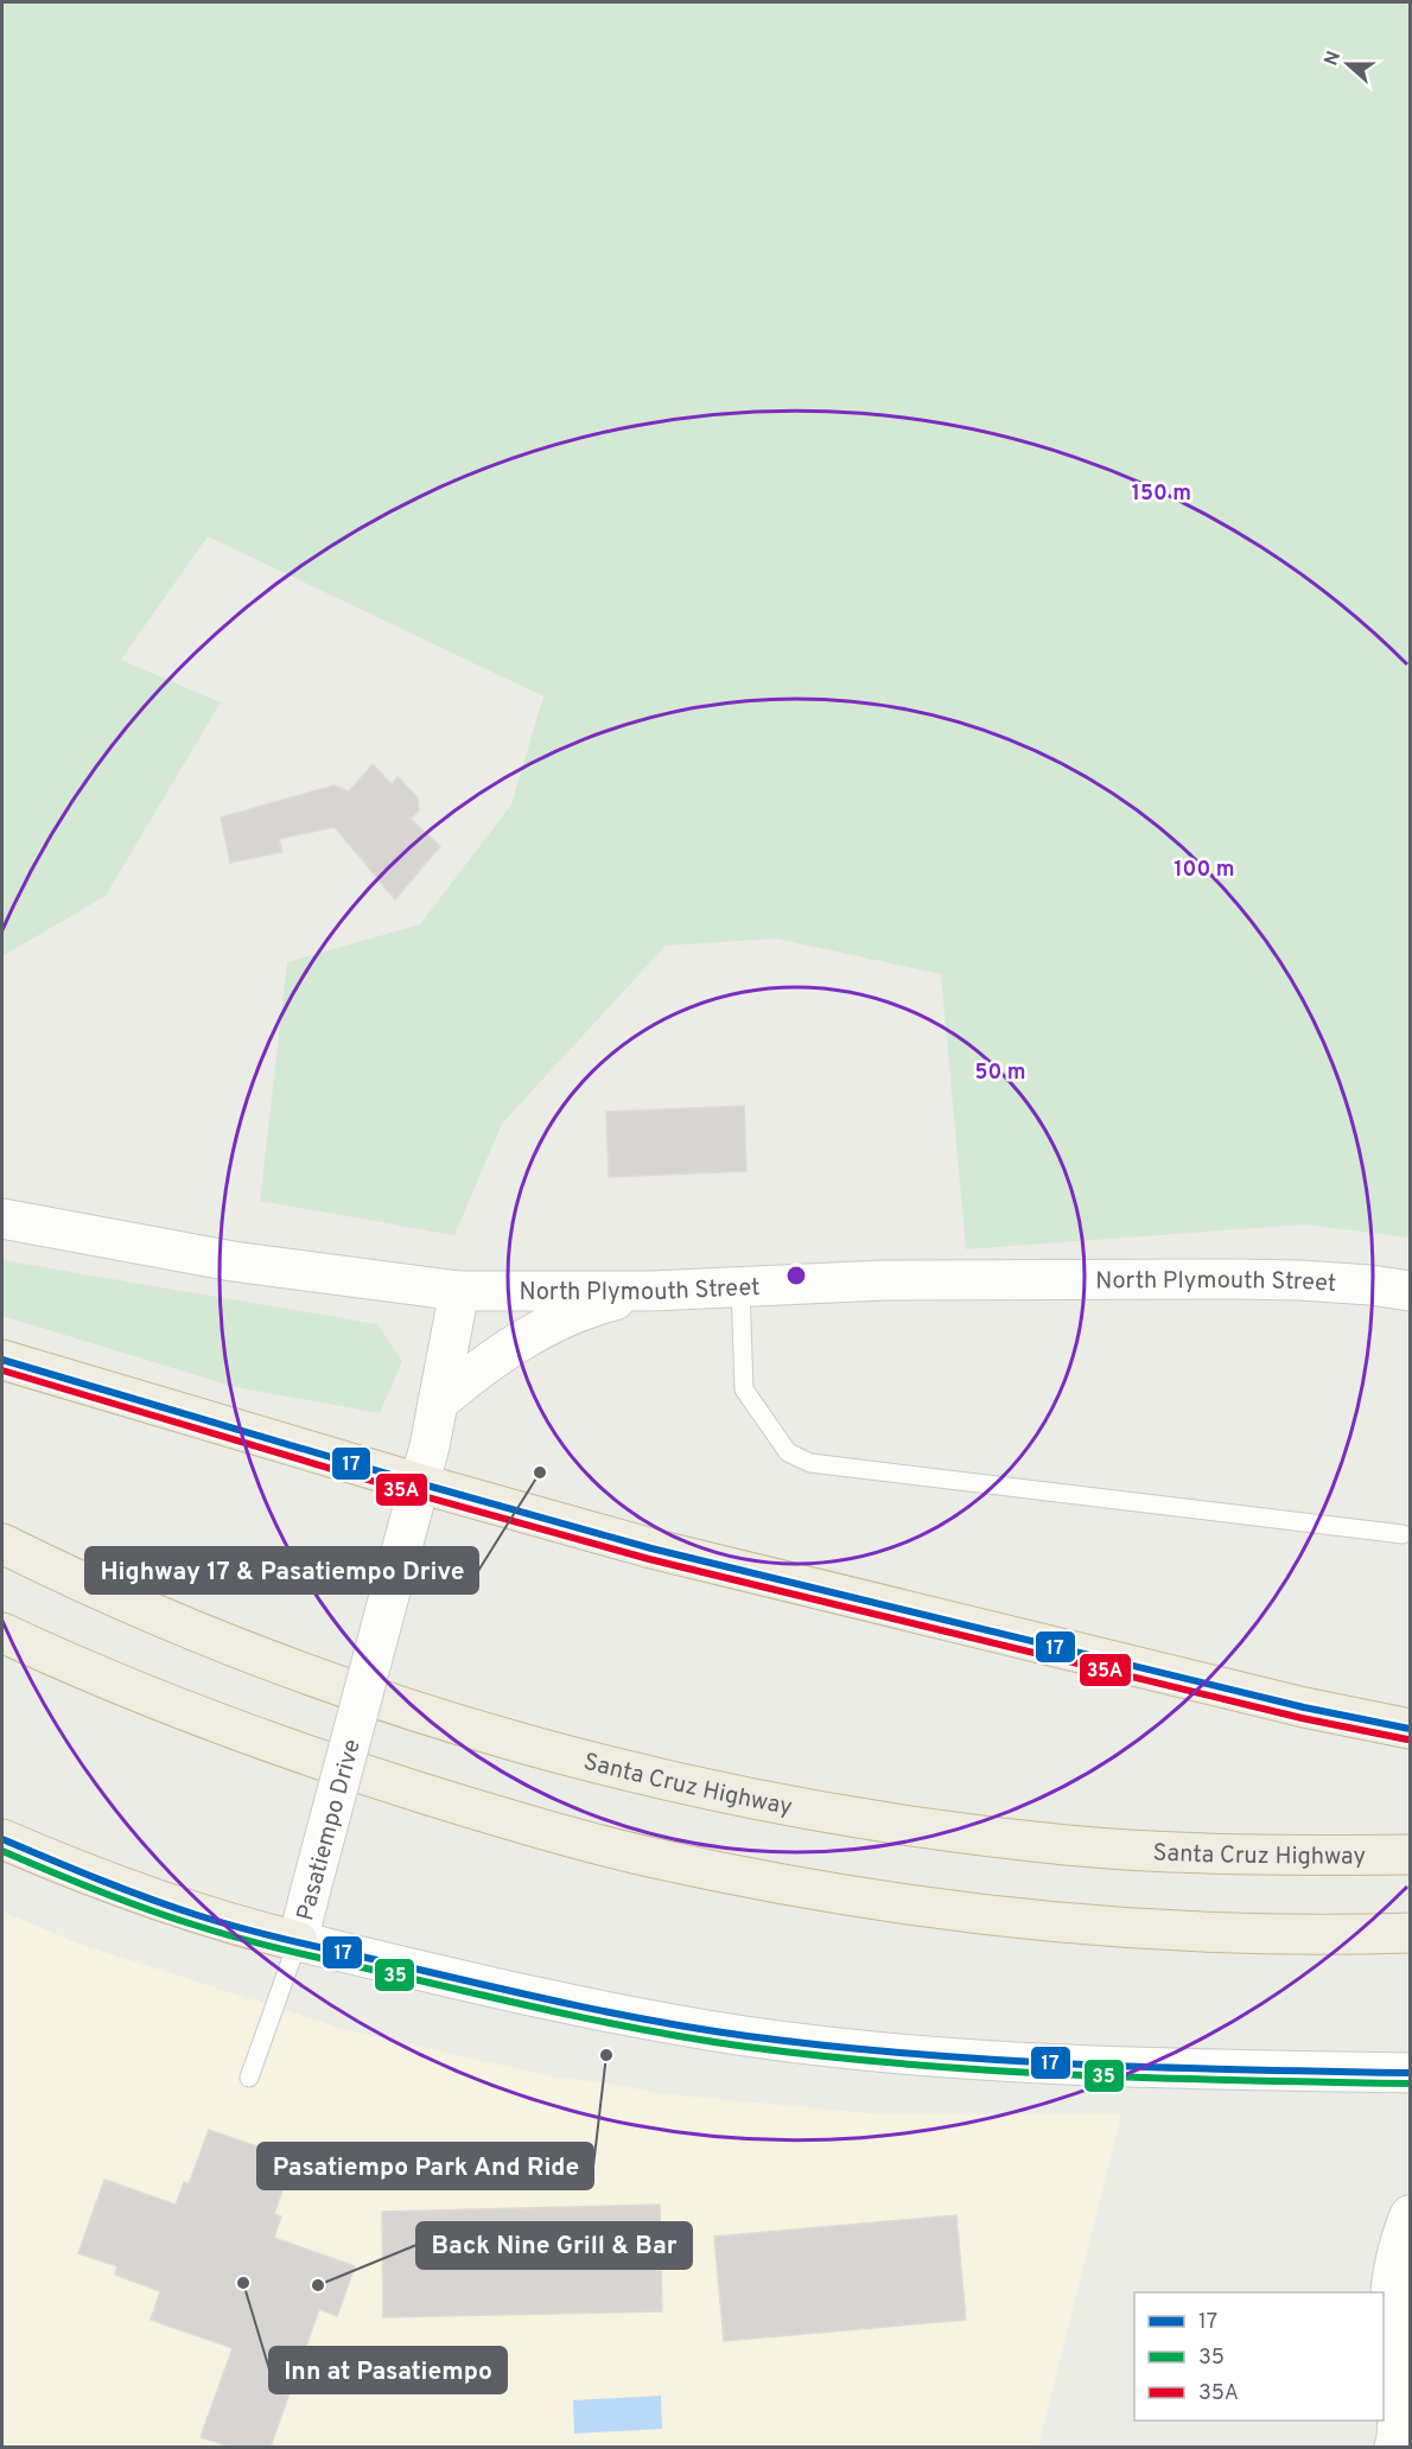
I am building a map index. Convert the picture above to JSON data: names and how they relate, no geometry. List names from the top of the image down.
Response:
{
  "streets": {
    "highway": ["Santa Cruz Highway"],
    "street": ["North Plymouth Street", "Pasatiempo Drive"]
  },
  "crossings": [
    ["North Plymouth Street", "Pasatiempo Drive"]
  ],
  "places": [
    "Highway 17 & Pasatiempo Drive",
    "Pasatiempo Park And Ride",
    "Inn at Pasatiempo",
    "Back Nine Grill & Bar"
  ],
  "lines": ["transit line 17", "transit line 35A", "transit line 35"],
  "legend": ["17", "35", "35A"],
  "north": "left",
  "rings": ["150 m", "100 m", "50 m"]
}
